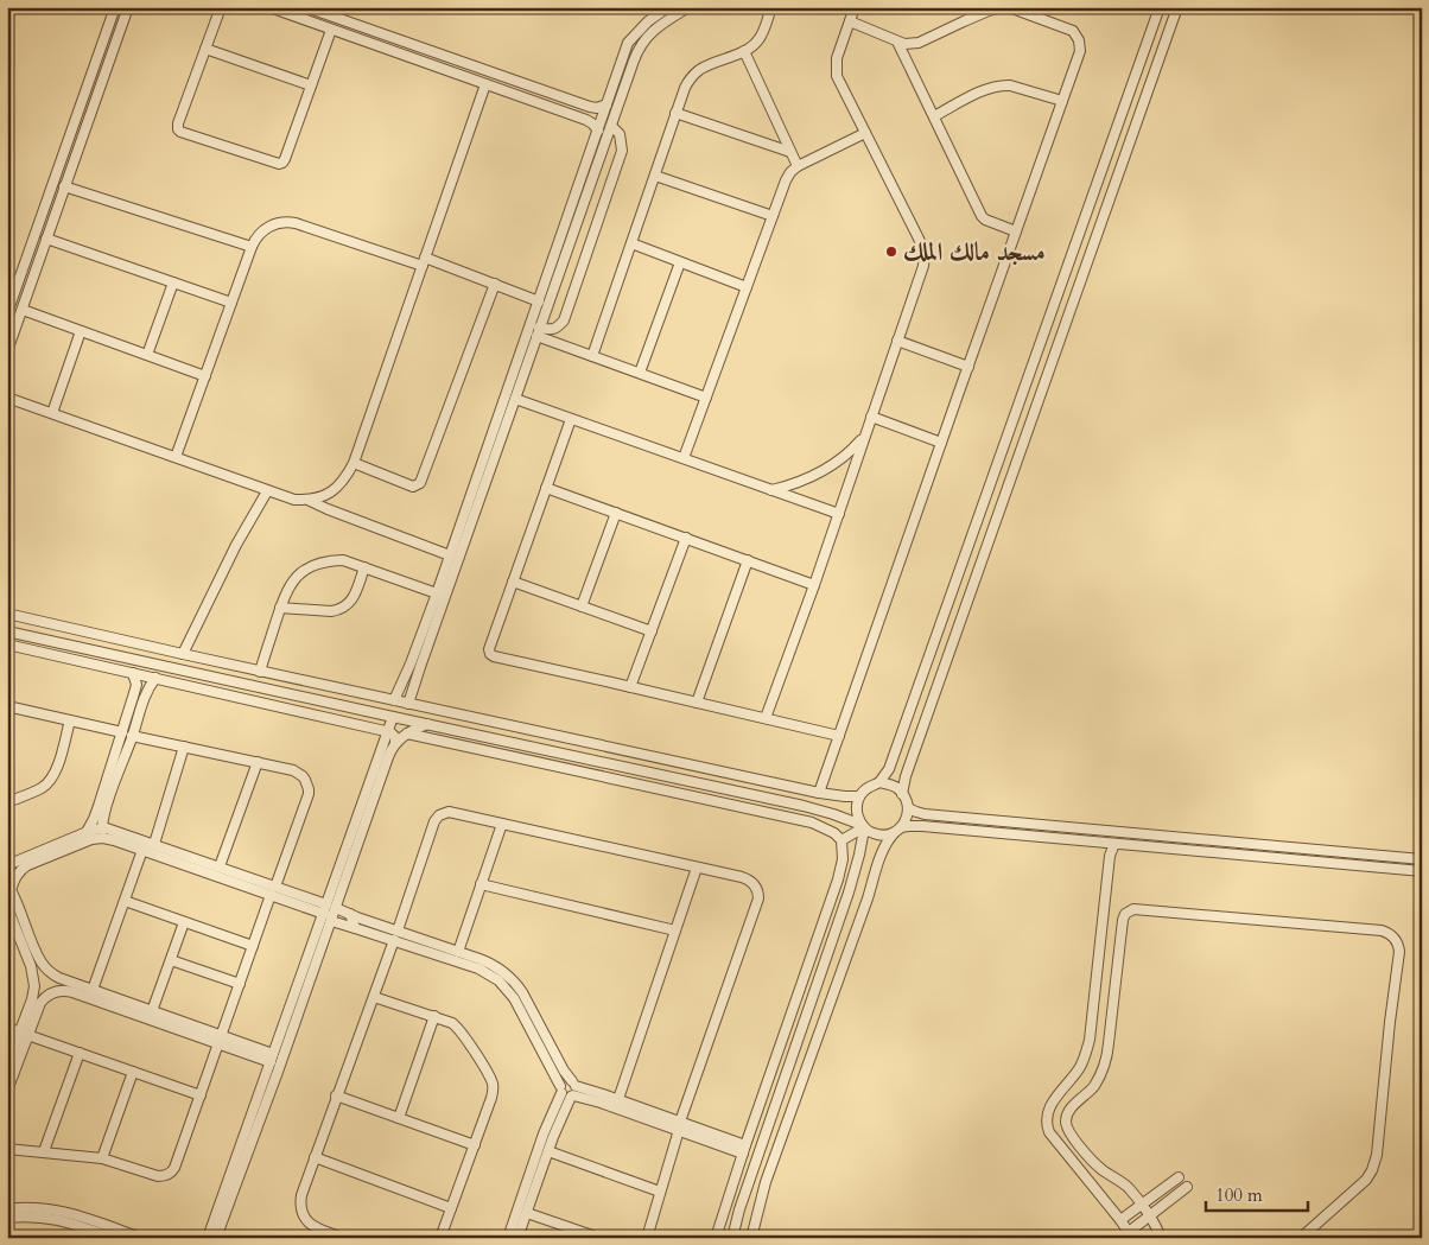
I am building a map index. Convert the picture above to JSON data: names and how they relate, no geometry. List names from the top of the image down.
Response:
{
  "places": ["مسجد مالك الملك"],
  "scale_bar": "100 m"
}
